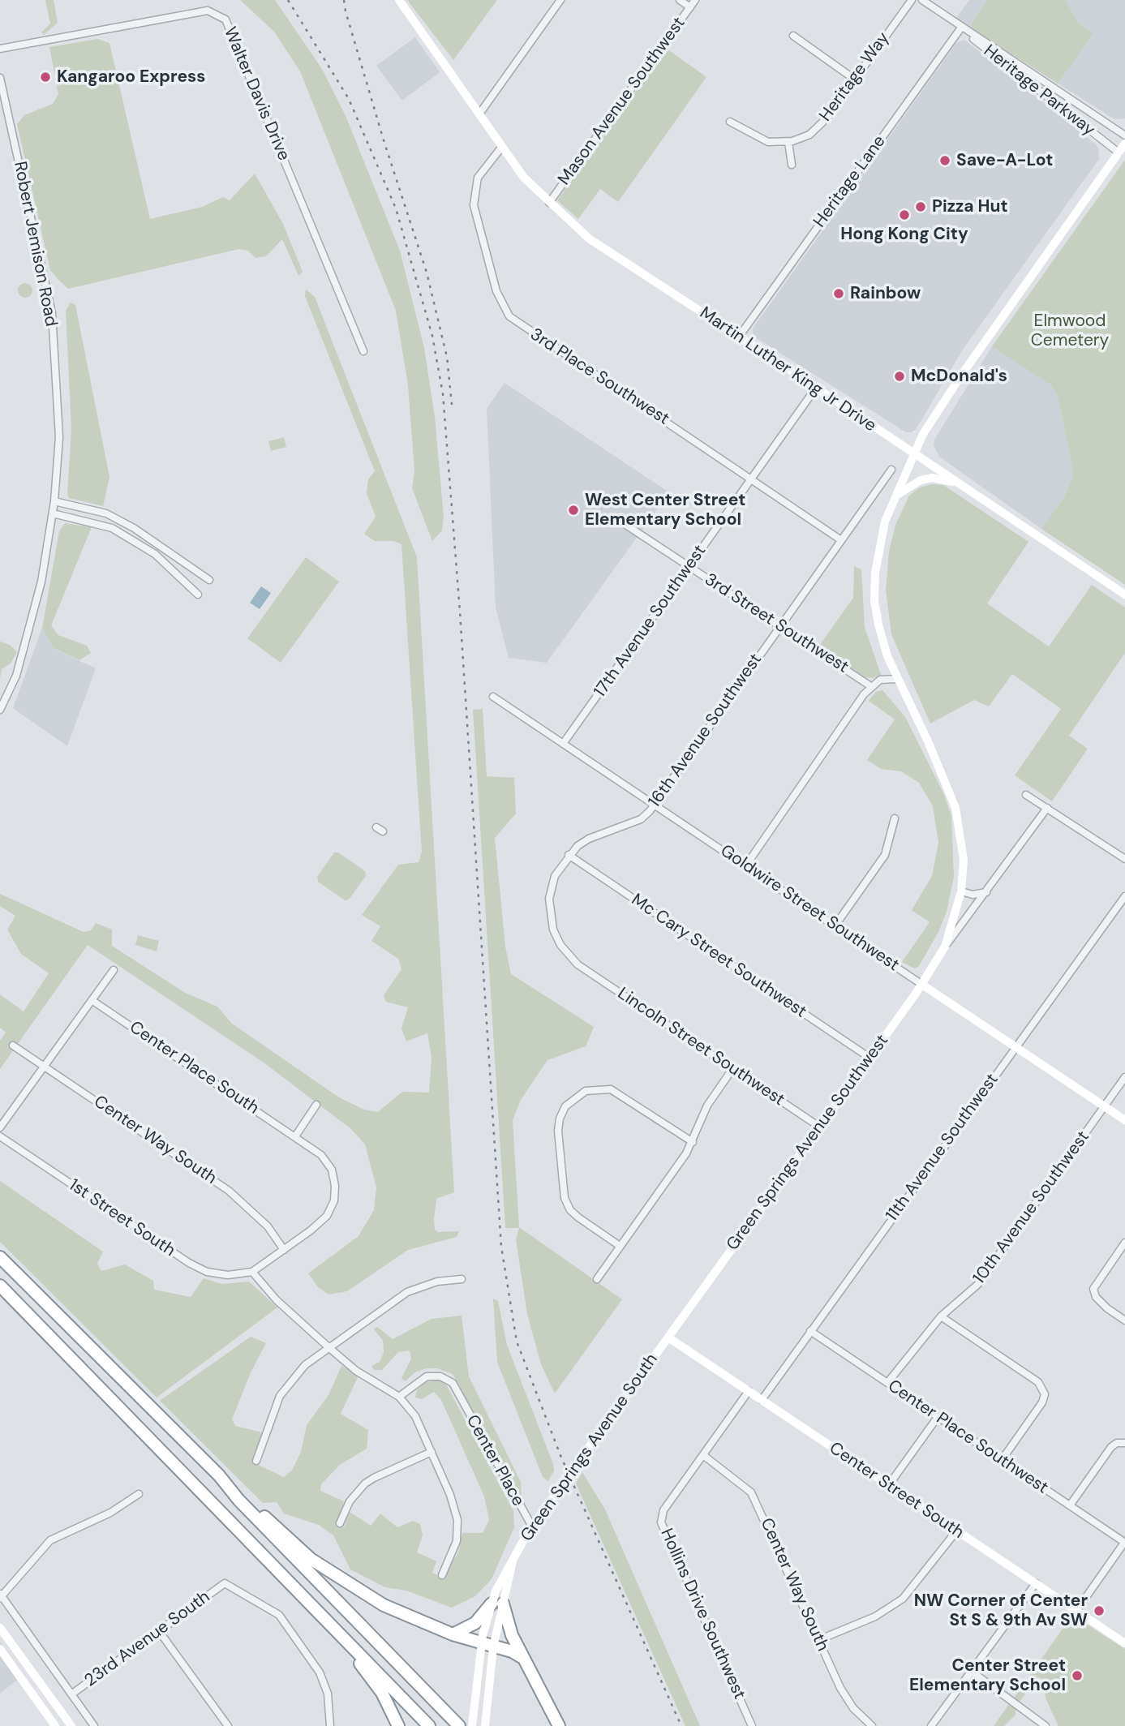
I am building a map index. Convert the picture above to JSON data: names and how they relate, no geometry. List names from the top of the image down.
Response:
{
  "streets": {
    "main road": [
      "Martin Luther King Jr Drive",
      "Goldwire Street Southwest",
      "Green Springs Avenue Southwest",
      "Green Springs Avenue South",
      "Center Street South"
    ],
    "street": [
      "Heritage Way",
      "Heritage Parkway",
      "Walter Davis Drive",
      "Mason Avenue Southwest",
      "Heritage Lane",
      "Robert Jemison Road",
      "3rd Place Southwest",
      "17th Avenue Southwest",
      "3rd Street Southwest",
      "16th Avenue Southwest",
      "Mc Cary Street Southwest",
      "Lincoln Street Southwest",
      "Center Place South",
      "Center Way South",
      "11th Avenue Southwest",
      "10th Avenue Southwest",
      "1st Street South",
      "Center Place Southwest",
      "Center Place",
      "Hollins Drive Southwest",
      "23rd Avenue South"
    ]
  },
  "crossings": [
    ["Heritage Parkway", "Heritage Lane"],
    ["Heritage Parkway", "Green Springs Avenue Southwest"],
    ["Mason Avenue Southwest", "Martin Luther King Jr Drive"],
    ["Heritage Lane", "Martin Luther King Jr Drive"],
    ["Martin Luther King Jr Drive", "3rd Place Southwest"],
    ["Martin Luther King Jr Drive", "17th Avenue Southwest"],
    ["Martin Luther King Jr Drive", "Green Springs Avenue Southwest"],
    ["3rd Place Southwest", "17th Avenue Southwest"],
    ["3rd Place Southwest", "16th Avenue Southwest"],
    ["17th Avenue Southwest", "3rd Street Southwest"],
    ["17th Avenue Southwest", "Goldwire Street Southwest"],
    ["3rd Street Southwest", "16th Avenue Southwest"],
    ["16th Avenue Southwest", "Goldwire Street Southwest"],
    ["16th Avenue Southwest", "Mc Cary Street Southwest"],
    ["16th Avenue Southwest", "Lincoln Street Southwest"],
    ["Goldwire Street Southwest", "Green Springs Avenue Southwest"],
    ["Goldwire Street Southwest", "11th Avenue Southwest"],
    ["Goldwire Street Southwest", "10th Avenue Southwest"],
    ["Mc Cary Street Southwest", "Green Springs Avenue Southwest"],
    ["Lincoln Street Southwest", "Green Springs Avenue Southwest"],
    ["Center Place South", "Center Way South"],
    ["Center Place South", "1st Street South"],
    ["Center Way South", "Hollins Drive Southwest"],
    ["Green Springs Avenue Southwest", "Green Springs Avenue South"],
    ["Green Springs Avenue Southwest", "Center Street South"],
    ["11th Avenue Southwest", "Center Place Southwest"],
    ["11th Avenue Southwest", "Center Street South"],
    ["10th Avenue Southwest", "Center Place Southwest"],
    ["Green Springs Avenue South", "Center Place"],
    ["Green Springs Avenue South", "Center Street South"],
    ["Center Street South", "Hollins Drive Southwest"]
  ],
  "parks": ["Elmwood Cemetery"],
  "places": [
    "Kangaroo Express",
    "Save-A-Lot",
    "Pizza Hut",
    "Hong Kong City",
    "Rainbow",
    "McDonald's",
    "West Center Street Elementary School",
    "NW Corner of Center St S & 9th Av SW",
    "Center Street Elementary School"
  ]
}
